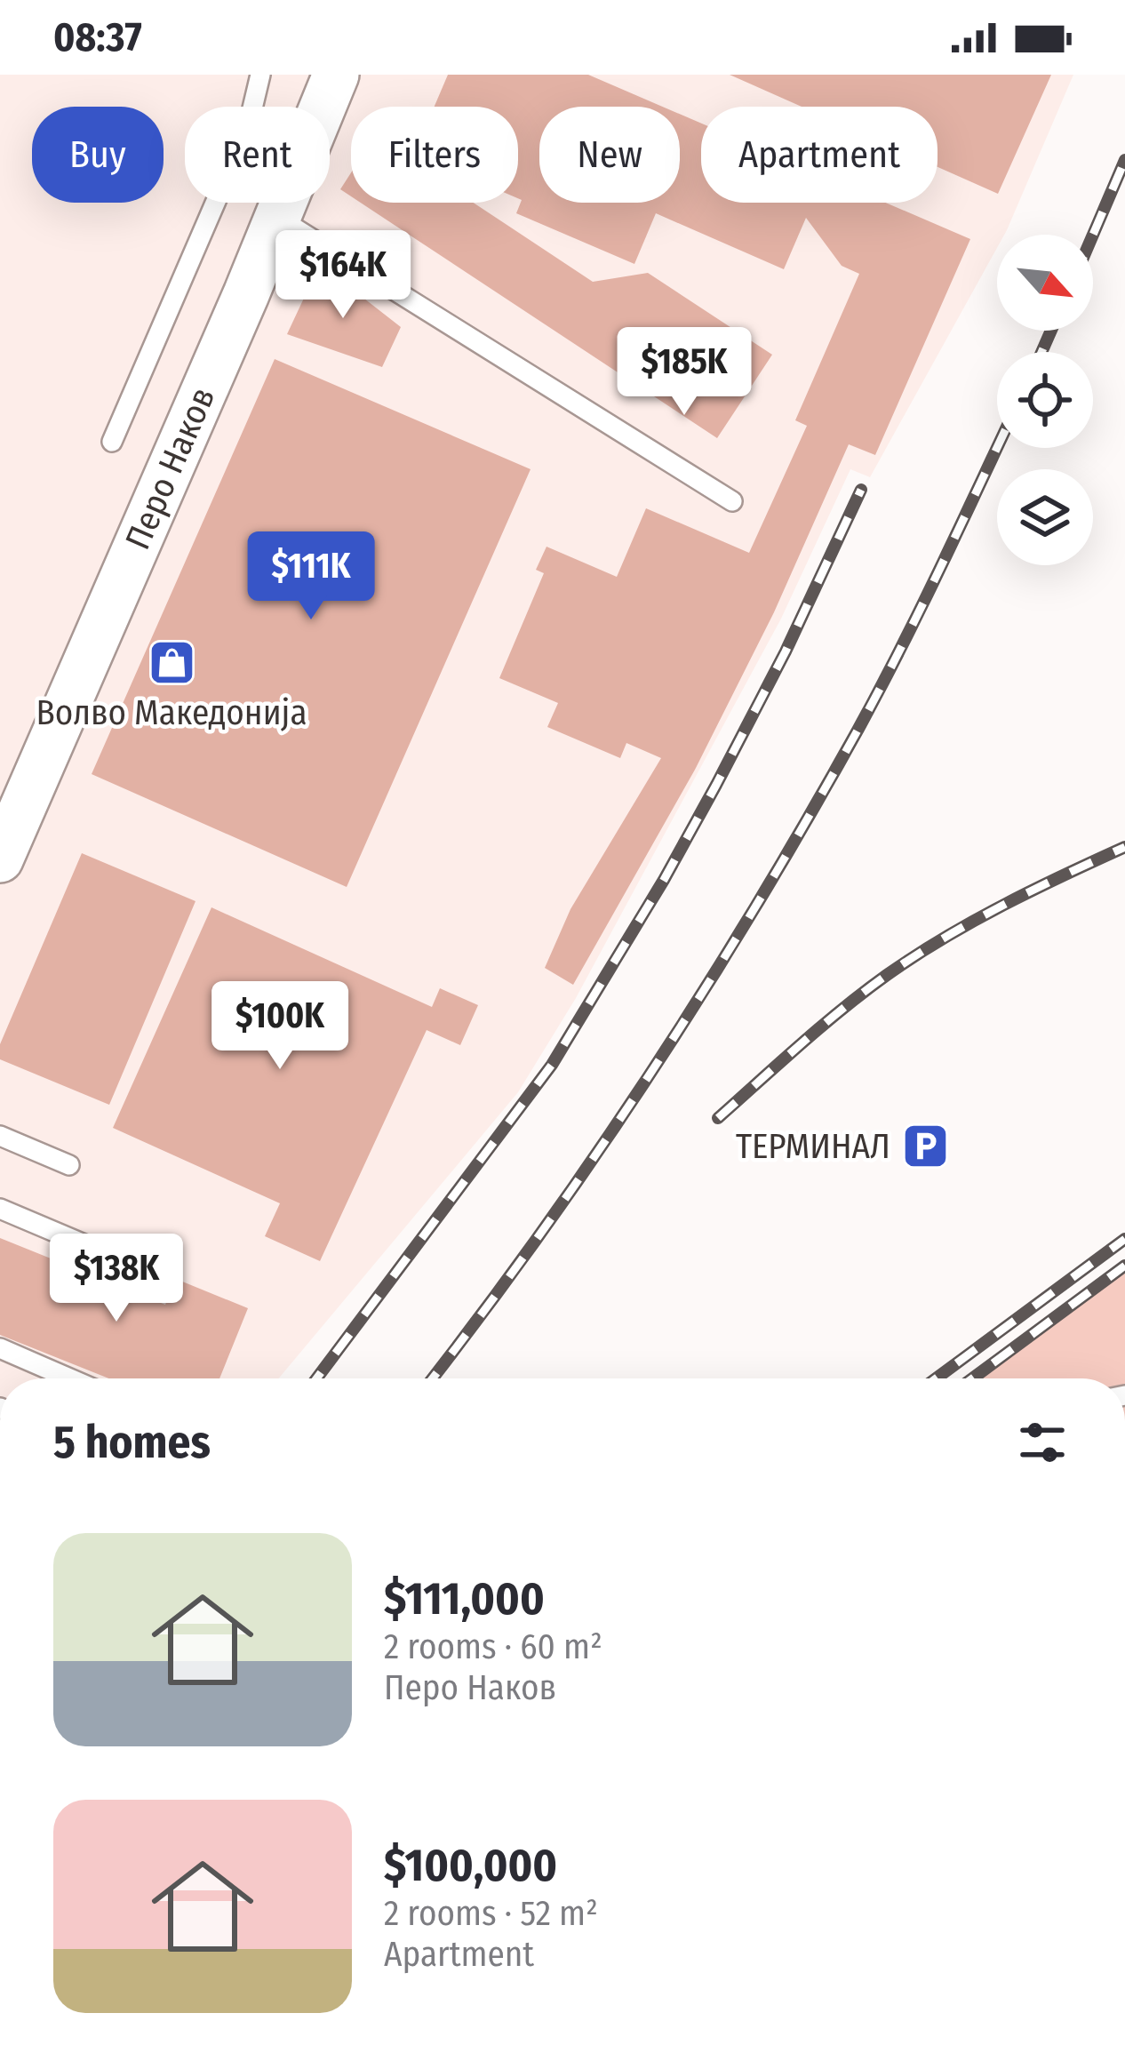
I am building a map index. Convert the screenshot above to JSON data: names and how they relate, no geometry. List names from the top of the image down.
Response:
{
  "streets": {
    "street": ["Перо Наков"]
  },
  "places": {
    "shop": ["Волво Македонија"],
    "parking": ["ТЕРМИНАЛ"]
  },
  "north": "bottom right",
  "page": {
    "status": "08:37",
    "chip": [
      "Buy",
      "Rent",
      "Filters",
      "New",
      "Apartment"
    ],
    "price": [
      "$164K",
      "$185K",
      "$111K",
      "$100K",
      "$138K"
    ],
    "heading": "5 homes",
    "list": [
      {
        "name": "$111,000",
        "note": "2 rooms · 60 m² · Перо Наков"
      },
      {
        "name": "$100,000",
        "note": "2 rooms · 52 m² · Apartment"
      }
    ]
  }
}
